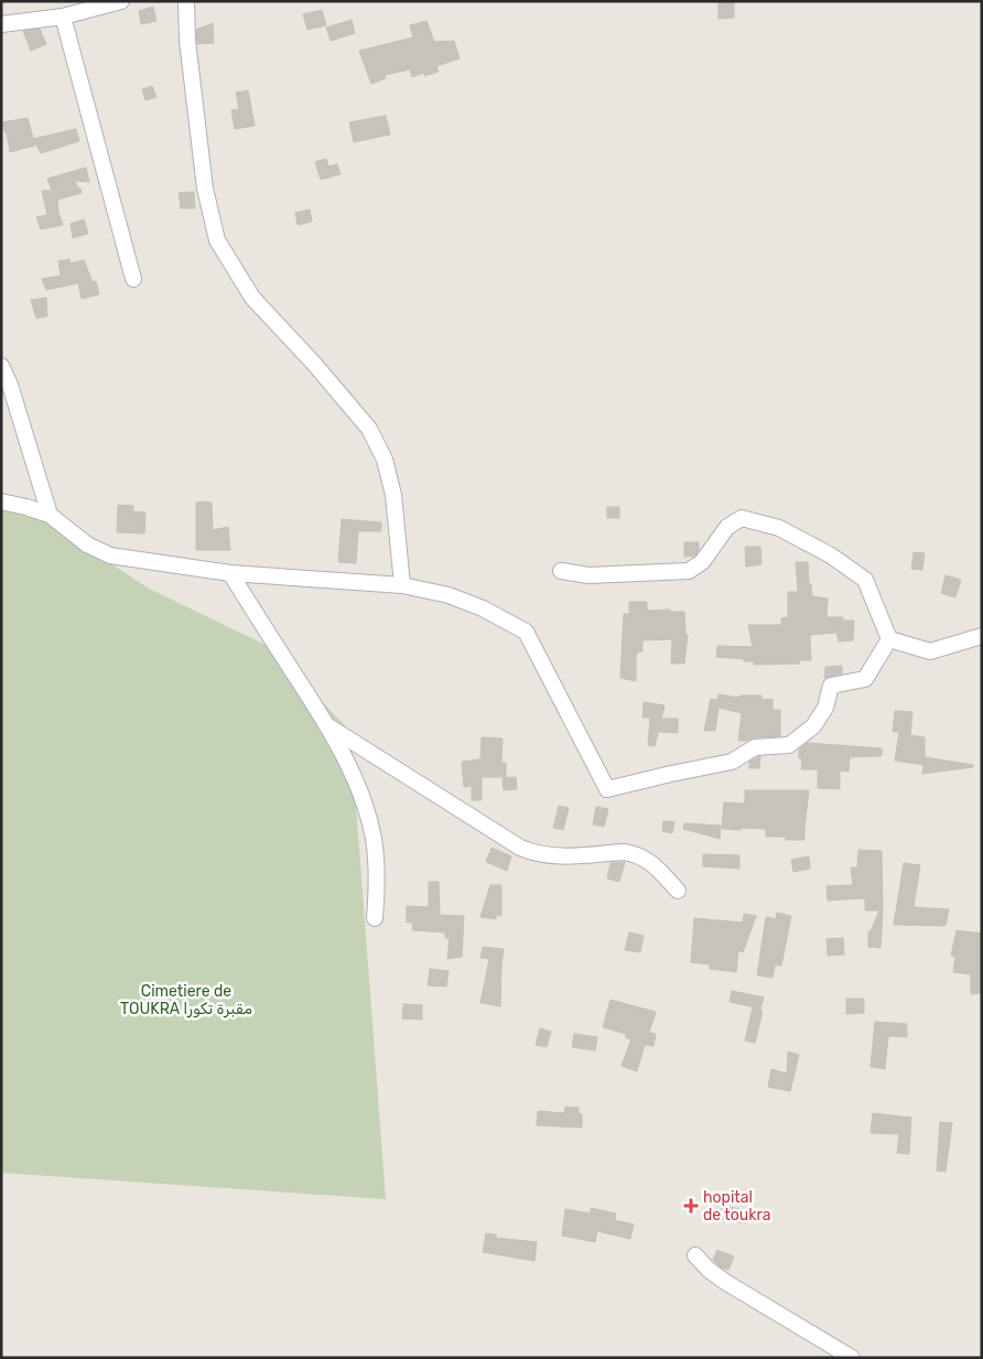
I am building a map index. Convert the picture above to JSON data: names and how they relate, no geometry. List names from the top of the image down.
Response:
{
  "parks": ["Cimetiere de TOUKRA مقبرة تكورا"],
  "places": {
    "health": ["hopital de toukra"]
  }
}
